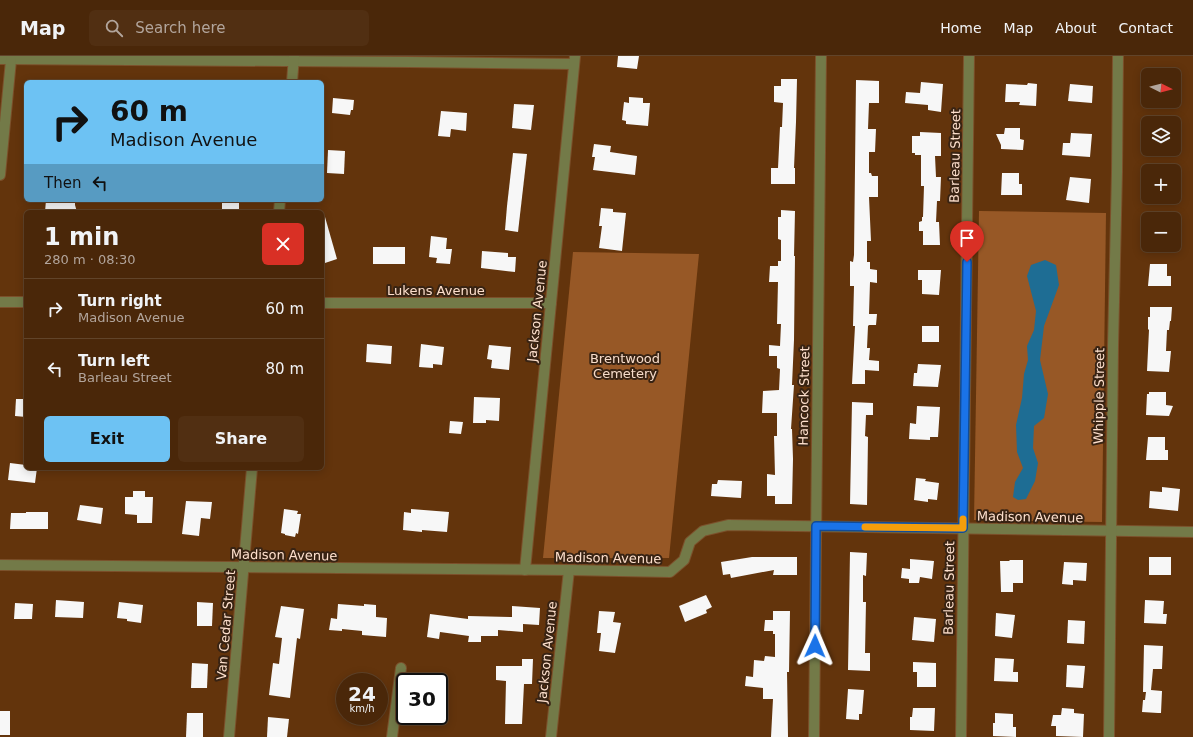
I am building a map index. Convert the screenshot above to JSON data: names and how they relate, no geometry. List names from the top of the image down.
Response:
{
  "streets": {
    "street": [
      "Barleau Street",
      "Lukens Avenue",
      "Jackson Avenue",
      "Hancock Street",
      "Whipple Street",
      "Madison Avenue",
      "Van Cedar Street"
    ]
  },
  "crossings": [
    ["Barleau Street", "Madison Avenue"],
    ["Lukens Avenue", "Jackson Avenue"],
    ["Jackson Avenue", "Madison Avenue"],
    ["Hancock Street", "Madison Avenue"],
    ["Whipple Street", "Madison Avenue"],
    ["Madison Avenue", "Van Cedar Street"]
  ],
  "parks": ["Brentwood Cemetery"],
  "north": "right",
  "page": {
    "header": "Map",
    "search": "Search here",
    "nav": [
      "Home",
      "Map",
      "About",
      "Contact"
    ],
    "map_buttons": ["+", "−"],
    "turn": ["60 m", "Madison Avenue"],
    "then": "Then",
    "heading": ["1 min", "280 m · 08:30"],
    "list": [
      {
        "name": "Turn right",
        "note": "Madison Avenue",
        "value": "60 m"
      },
      {
        "name": "Turn left",
        "note": "Barleau Street",
        "value": "80 m"
      }
    ],
    "buttons": ["Exit", "Share"],
    "speed": "24 km/h",
    "limit": "30"
  }
}
